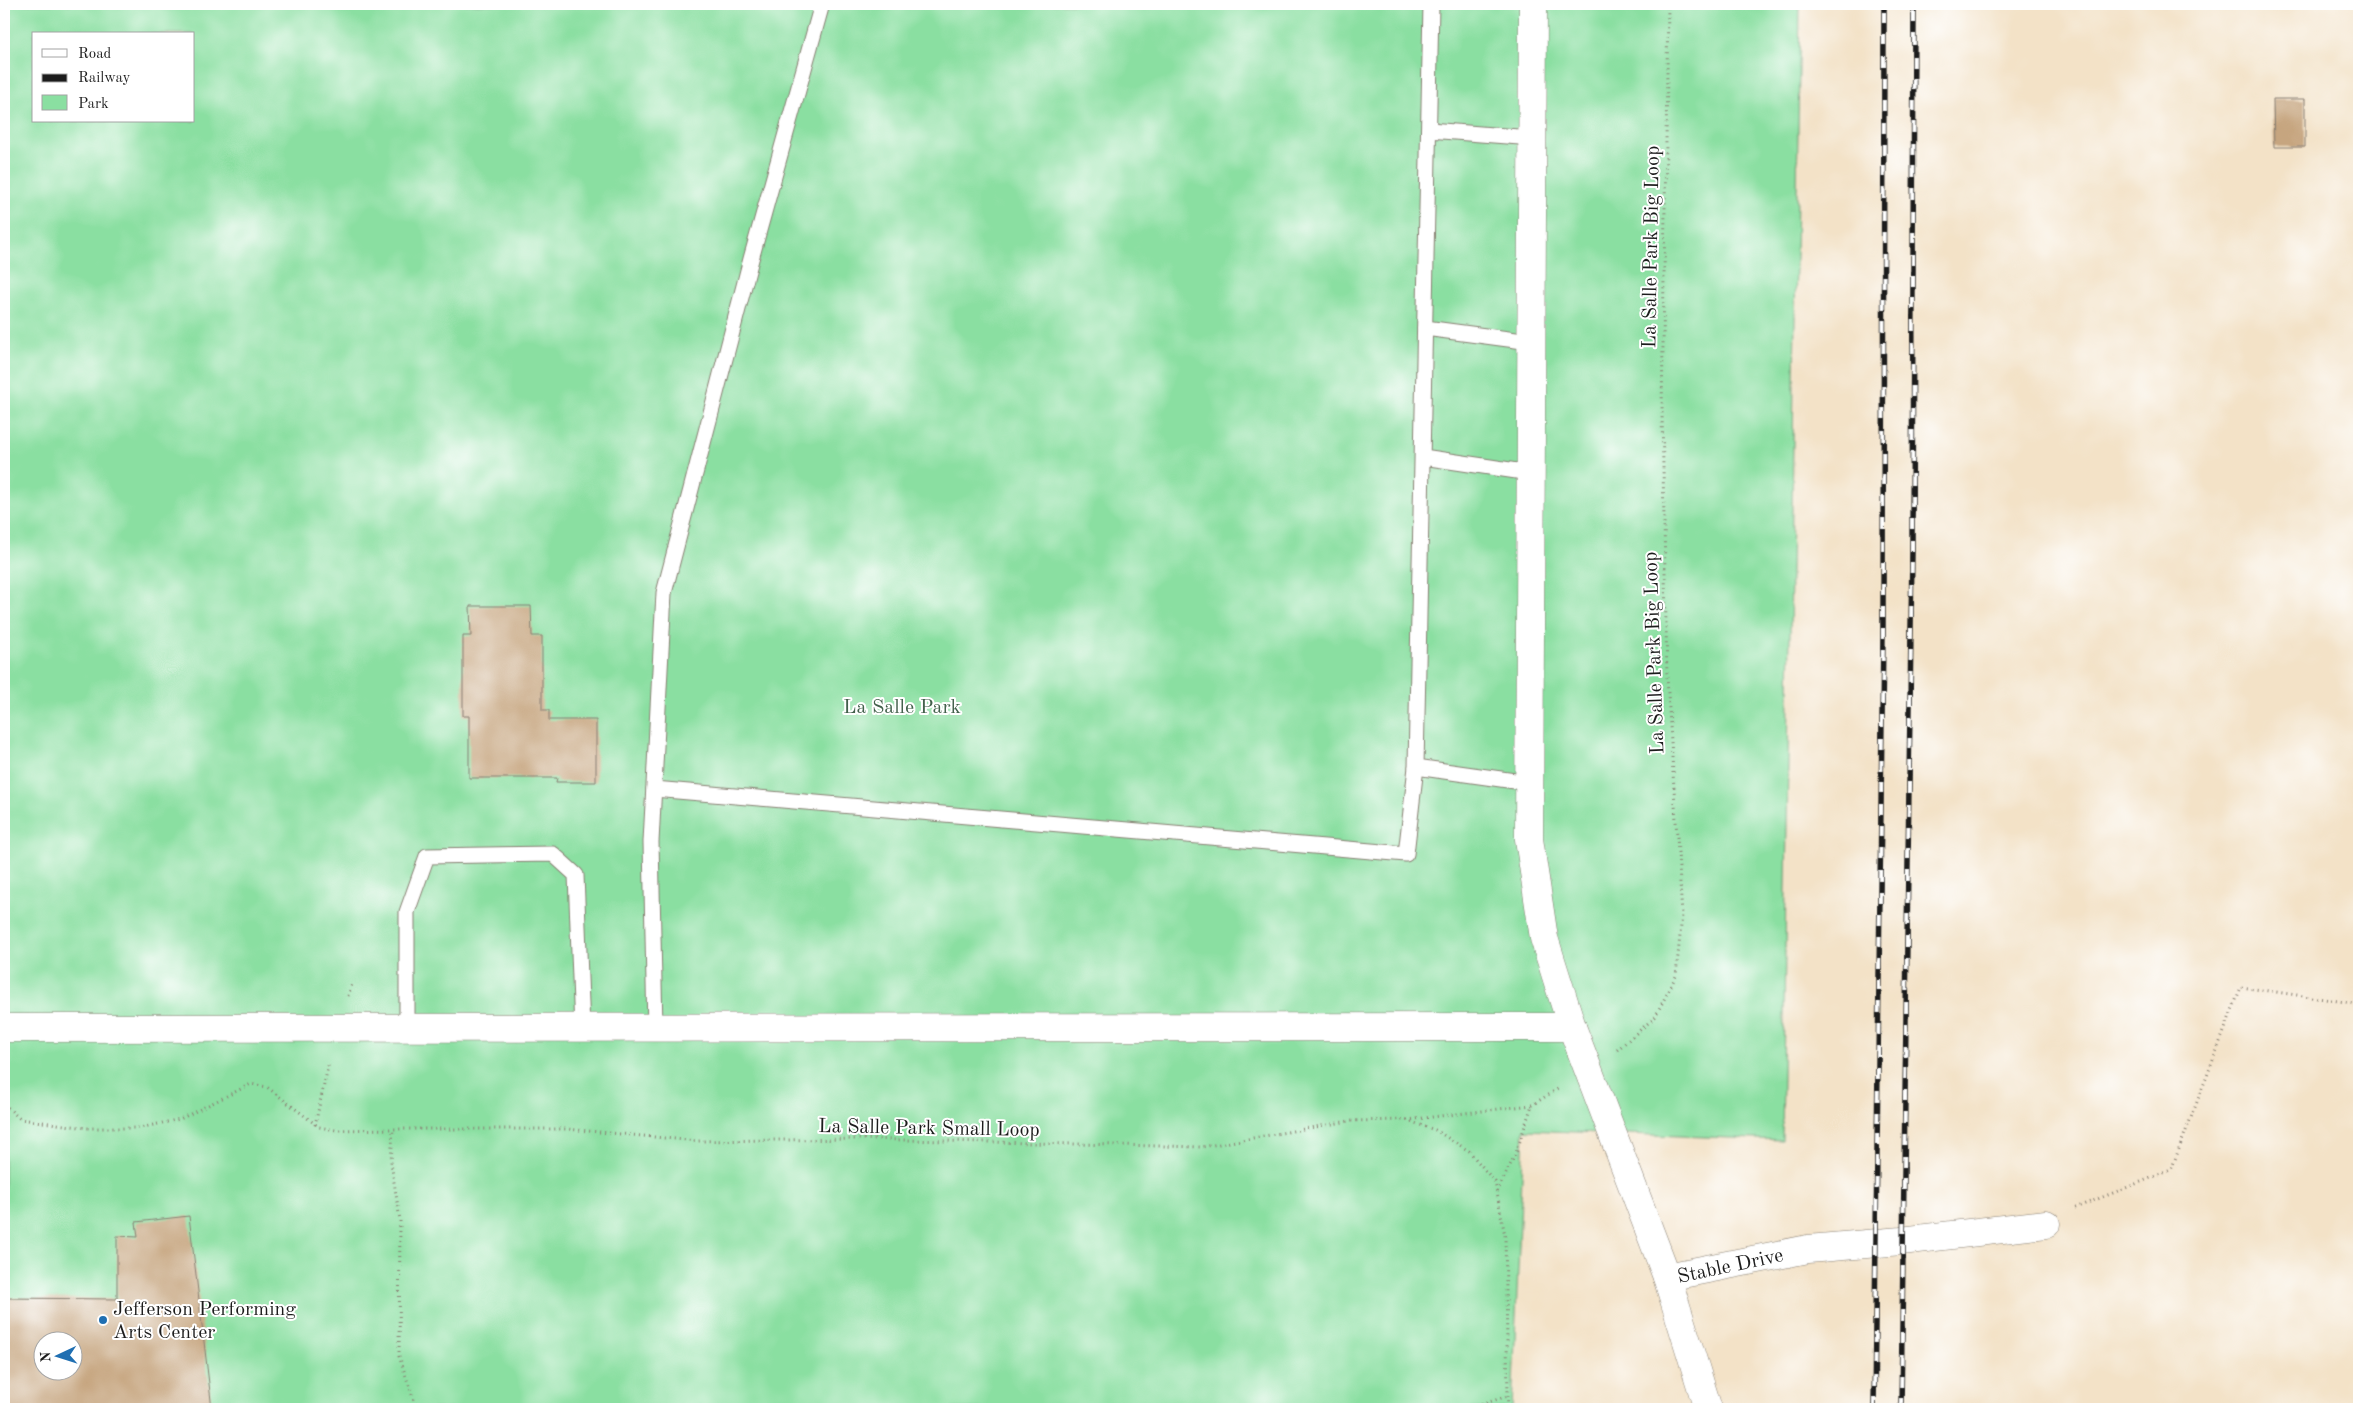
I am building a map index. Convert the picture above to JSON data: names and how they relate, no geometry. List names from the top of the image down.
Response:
{
  "streets": {
    "street": ["Stable Drive"],
    "path": ["La Salle Park Big Loop", "La Salle Park Small Loop"]
  },
  "crossings": [
    ["La Salle Park Big Loop", "La Salle Park Small Loop"]
  ],
  "parks": ["La Salle Park"],
  "places": ["Jefferson Performing Arts Center"],
  "legend": ["Road", "Railway", "Park"],
  "north": "left"
}
